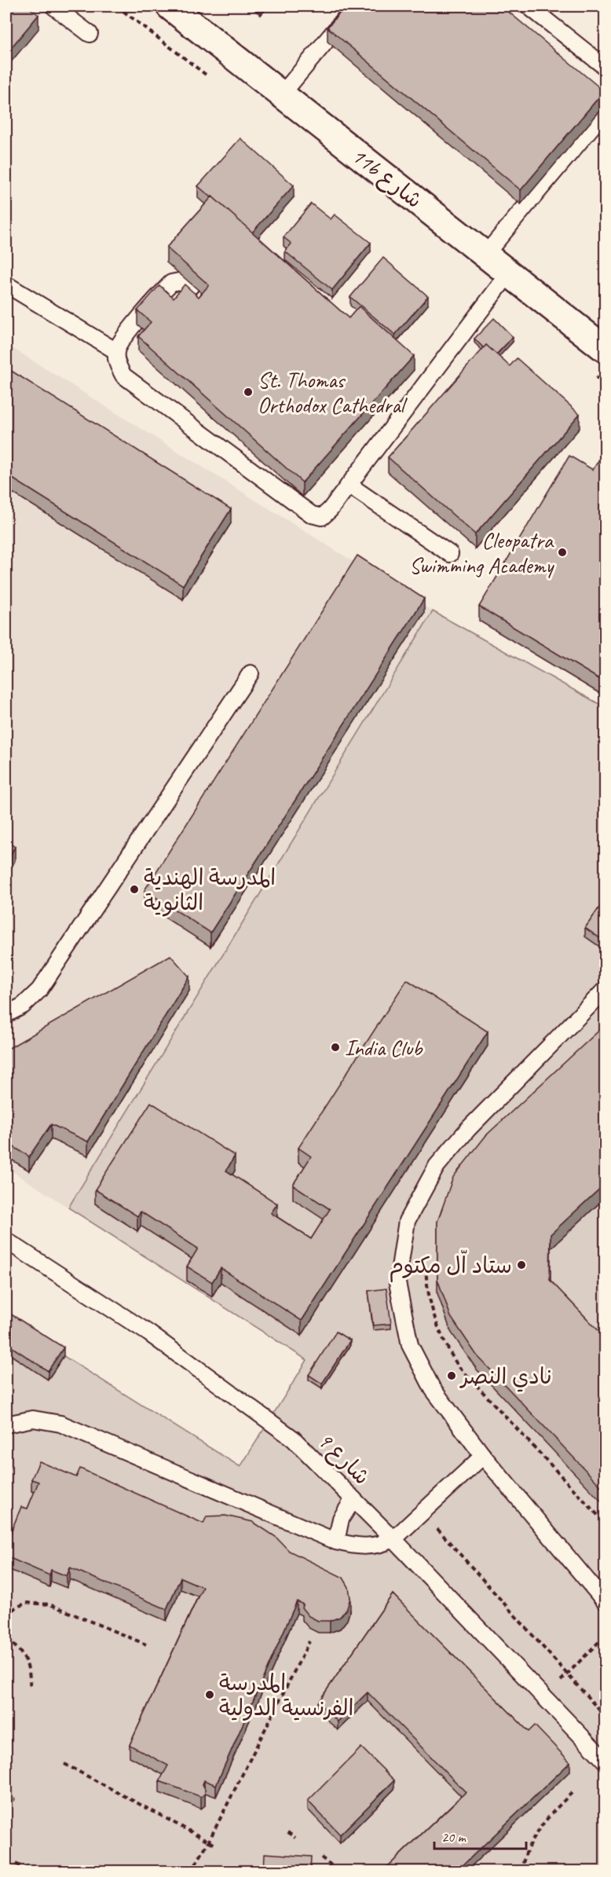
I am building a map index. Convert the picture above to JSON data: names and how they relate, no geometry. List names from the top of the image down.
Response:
{
  "streets": {
    "street": ["11b شارع"],
    "lane": ["شارع 9"]
  },
  "places": [
    "St. Thomas Orthodox Cathedral",
    "Cleopatra Swimming Academy",
    "المدرسة الهندية الثانوية",
    "India Club",
    "ستاد اّل مكتوم",
    "نادي النصر",
    "المدرسة الفرنسية الدولية"
  ],
  "scale_bar": "20 m"
}
